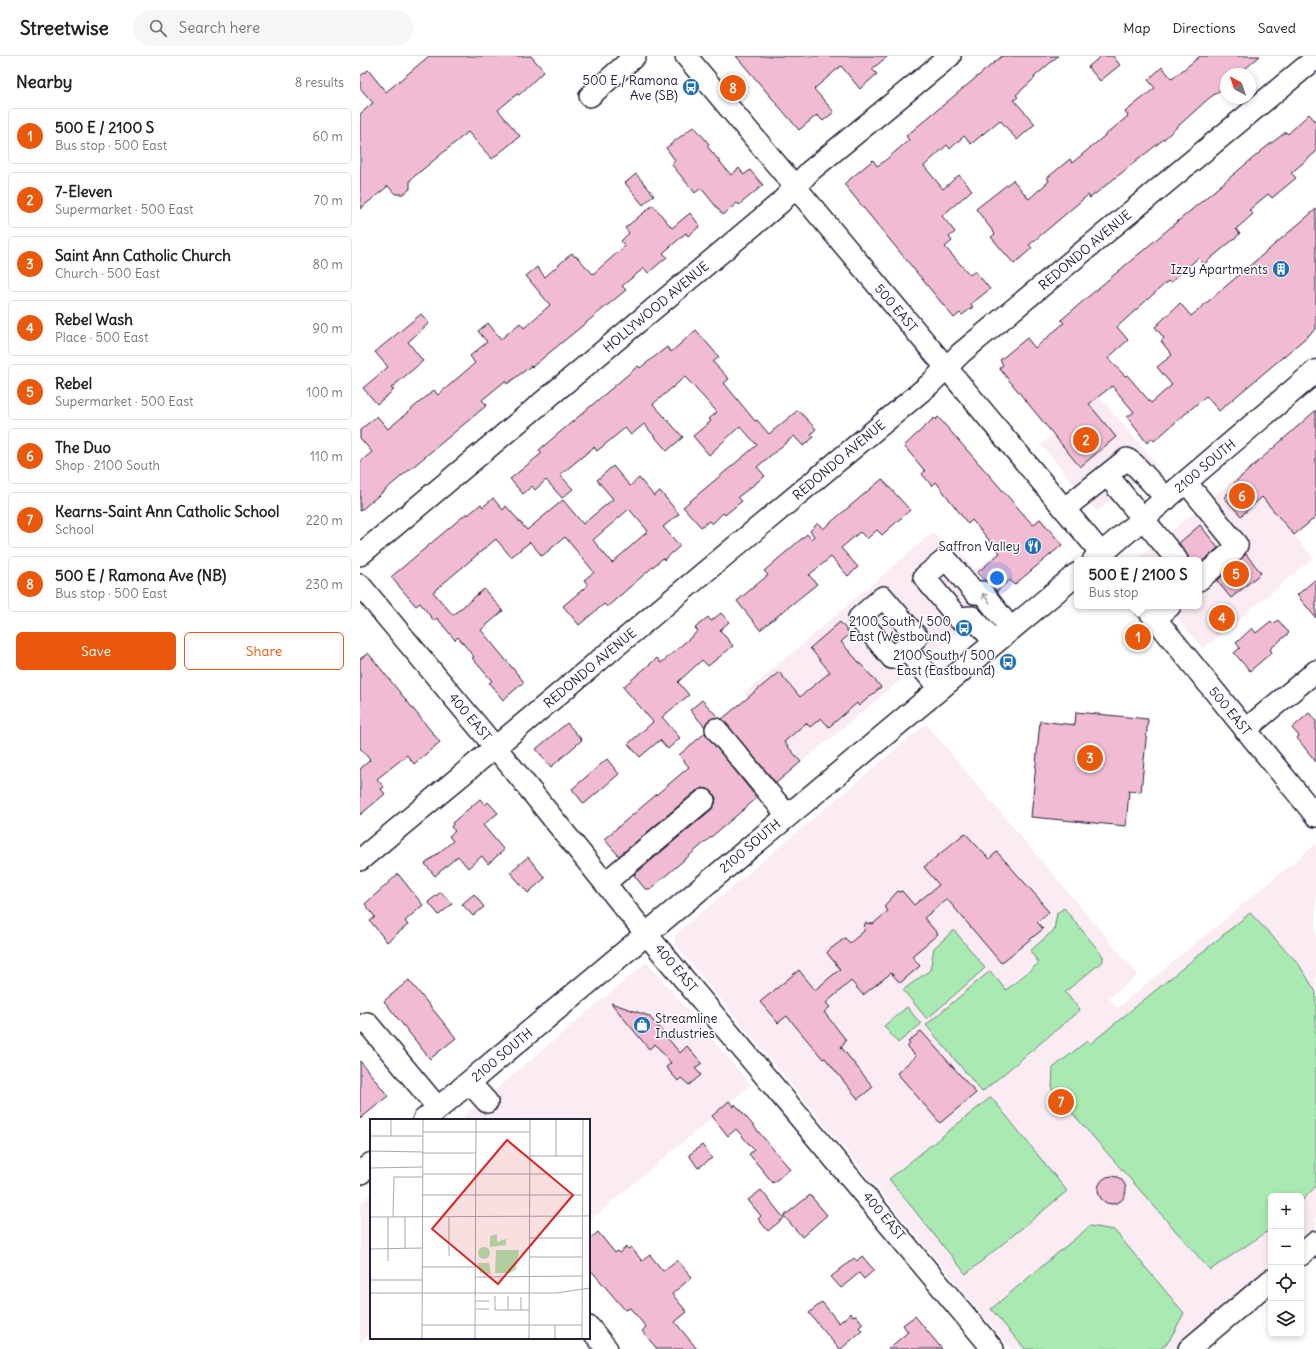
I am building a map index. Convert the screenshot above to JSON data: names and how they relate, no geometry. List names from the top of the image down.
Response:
{
  "streets": {
    "main road": ["2100 SOUTH"],
    "street": [
      "REDONDO AVENUE",
      "HOLLYWOOD AVENUE",
      "500 EAST",
      "400 EAST"
    ]
  },
  "crossings": [
    ["REDONDO AVENUE", "500 EAST"],
    ["REDONDO AVENUE", "400 EAST"],
    ["HOLLYWOOD AVENUE", "500 EAST"],
    ["2100 SOUTH", "400 EAST"]
  ],
  "places": {
    "bus stop": ["500 E / Ramona Ave (SB)", "2100 South / 500 East (Westbound)", "2100 South / 500 East (Eastbound)"],
    "building": ["Izzy Apartments"],
    "restaurant": ["Saffron Valley"],
    "shop": ["Streamline Industries"]
  },
  "north": "top left",
  "page": {
    "header": "Streetwise",
    "search": "Search here",
    "nav": ["Map", "Directions", "Saved"],
    "heading": ["Nearby", "8 results"],
    "pins": [
      "8",
      "2",
      "6",
      "5",
      "4",
      "1",
      "3",
      "7"
    ],
    "list": [
      {
        "mark": "1",
        "name": "500 E / 2100 S",
        "note": "Bus stop · 500 East",
        "value": "60 m"
      },
      {
        "mark": "2",
        "name": "7-Eleven",
        "note": "Supermarket · 500 East",
        "value": "70 m"
      },
      {
        "mark": "3",
        "name": "Saint Ann Catholic Church",
        "note": "Church · 500 East",
        "value": "80 m"
      },
      {
        "mark": "4",
        "name": "Rebel Wash",
        "note": "Place · 500 East",
        "value": "90 m"
      },
      {
        "mark": "5",
        "name": "Rebel",
        "note": "Supermarket · 500 East",
        "value": "100 m"
      },
      {
        "mark": "6",
        "name": "The Duo",
        "note": "Shop · 2100 South",
        "value": "110 m"
      },
      {
        "mark": "7",
        "name": "Kearns-Saint Ann Catholic School",
        "note": "School",
        "value": "220 m"
      },
      {
        "mark": "8",
        "name": "500 E / Ramona Ave (NB)",
        "note": "Bus stop · 500 East",
        "value": "230 m"
      }
    ],
    "popup": ["500 E / 2100 S", "Bus stop"],
    "buttons": ["Save", "Share"],
    "map_buttons": ["+", "−"]
  }
}
